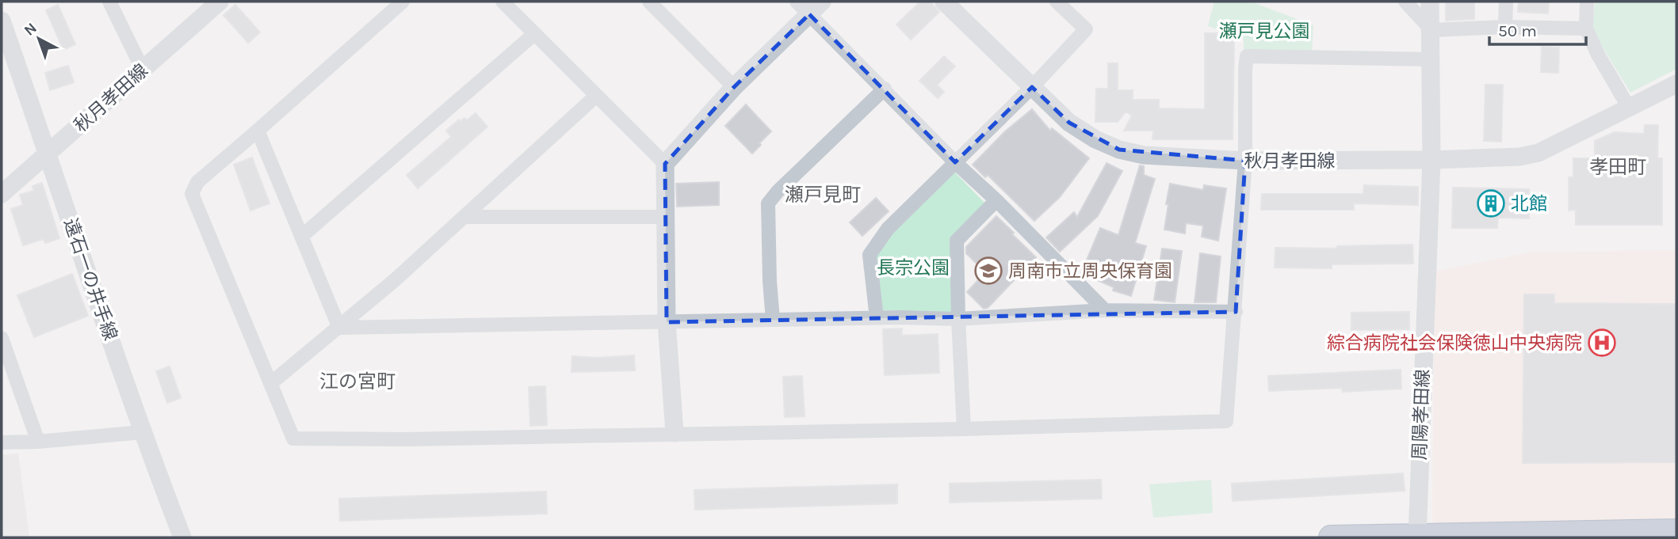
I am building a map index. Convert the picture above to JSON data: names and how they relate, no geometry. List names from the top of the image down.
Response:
{
  "streets": {
    "street": ["秋月孝田線", "遠石一の井手線", "周陽孝田線"]
  },
  "crossings": [
    ["秋月孝田線", "遠石一の井手線"],
    ["秋月孝田線", "周陽孝田線"]
  ],
  "districts": ["孝田町", "瀬戸見町", "江の宮町"],
  "parks": ["瀬戸見公園", "長宗公園"],
  "places": {
    "building": ["北館"],
    "school or university": ["周南市立周央保育園"],
    "hospital": ["綜合病院社会保険徳山中央病院"]
  },
  "scale_bar": "50 m",
  "north": "top left"
}
